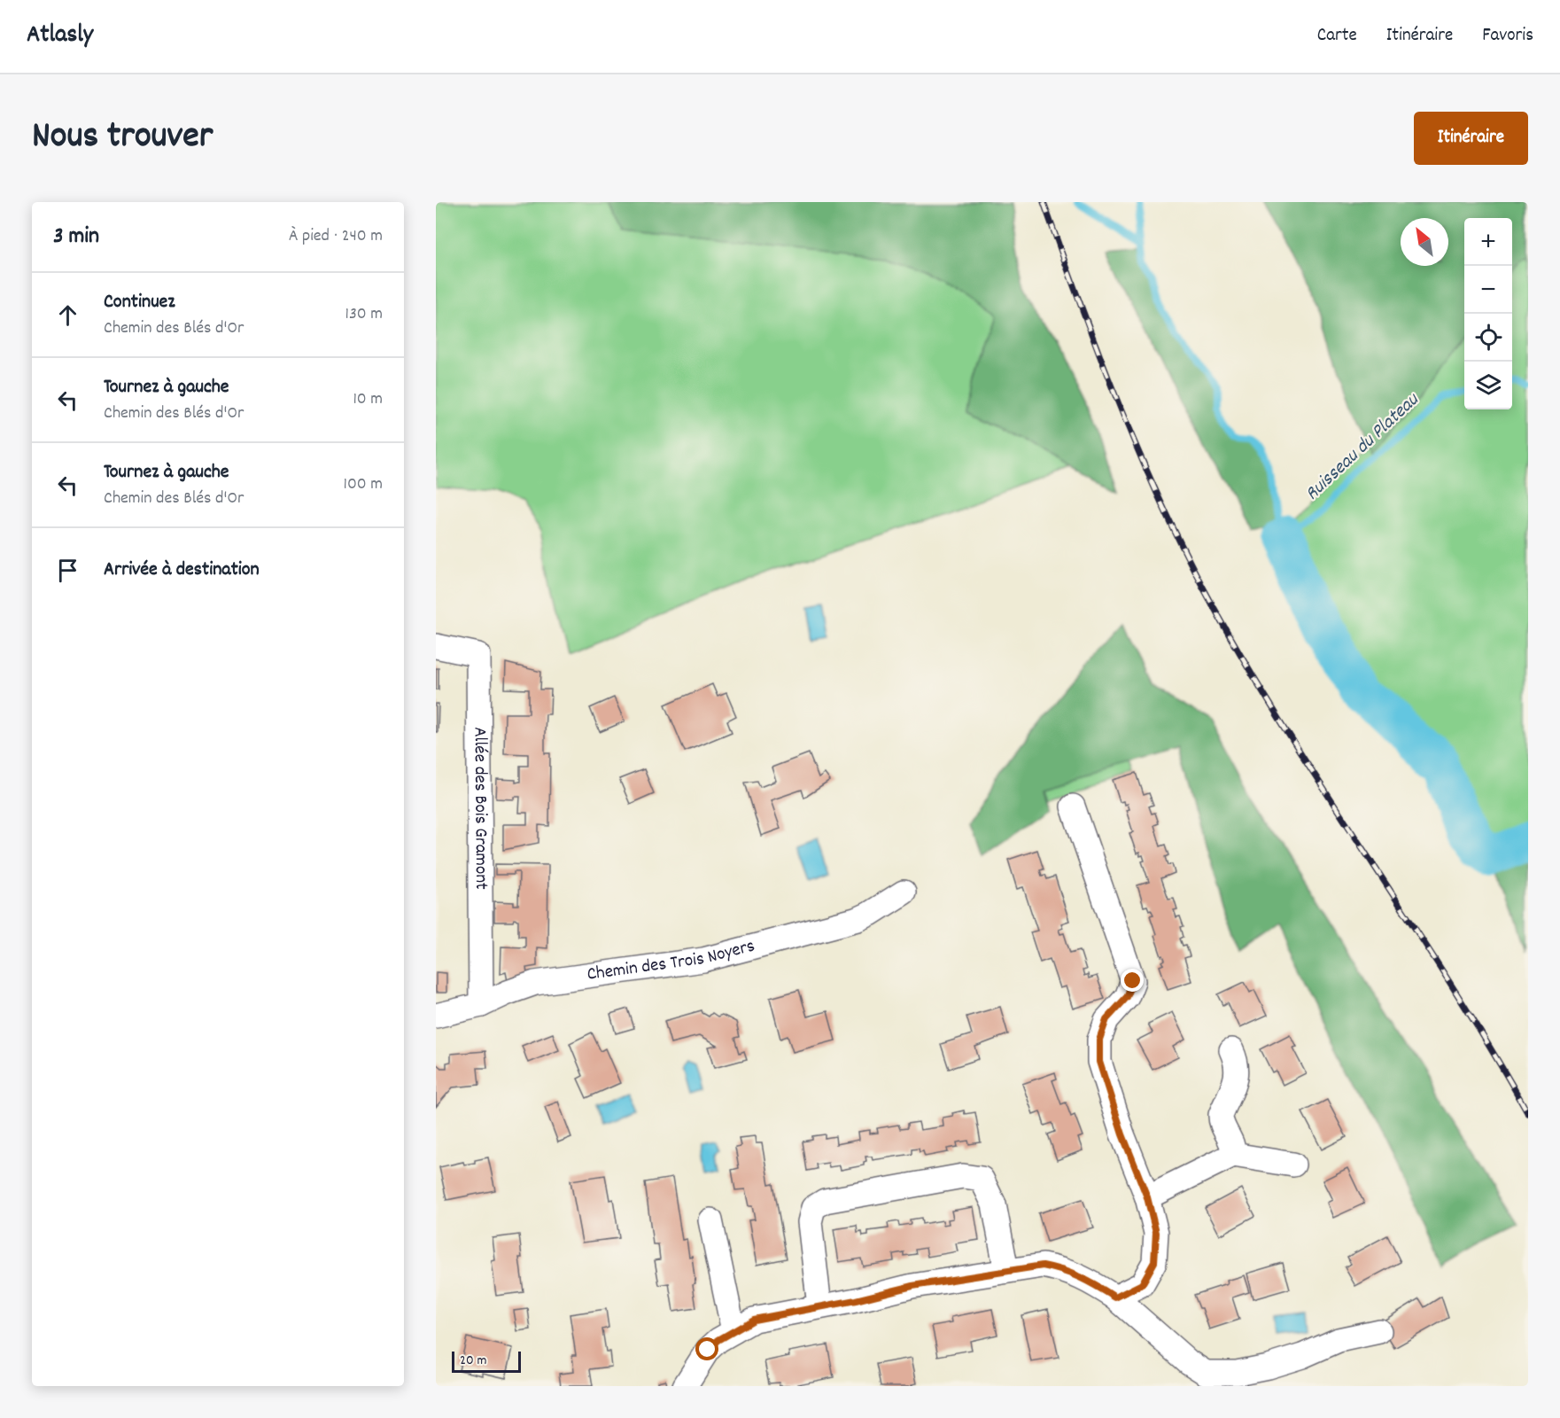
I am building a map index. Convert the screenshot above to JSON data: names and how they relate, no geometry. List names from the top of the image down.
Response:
{
  "streets": {
    "street": ["Allée des Bois Gramont", "Chemin des Trois Noyers"]
  },
  "crossings": [
    ["Allée des Bois Gramont", "Chemin des Trois Noyers"]
  ],
  "water": ["Ruisseau du Plateau"],
  "scale_bar": "20 m",
  "north": "top left",
  "page": {
    "header": "Atlasly",
    "nav": ["Carte", "Itinéraire", "Favoris"],
    "title": "Nous trouver",
    "buttons": "Itinéraire",
    "heading": ["3 min", "À pied · 240 m"],
    "map_buttons": ["+", "−"],
    "list": [
      ["Continuez", "Chemin des Blés d'Or", "130 m"],
      ["Tournez à gauche", "Chemin des Blés d'Or", "10 m"],
      ["Tournez à gauche", "Chemin des Blés d'Or", "100 m"],
      "Arrivée à destination"
    ],
    "scale": "20 m"
  }
}
